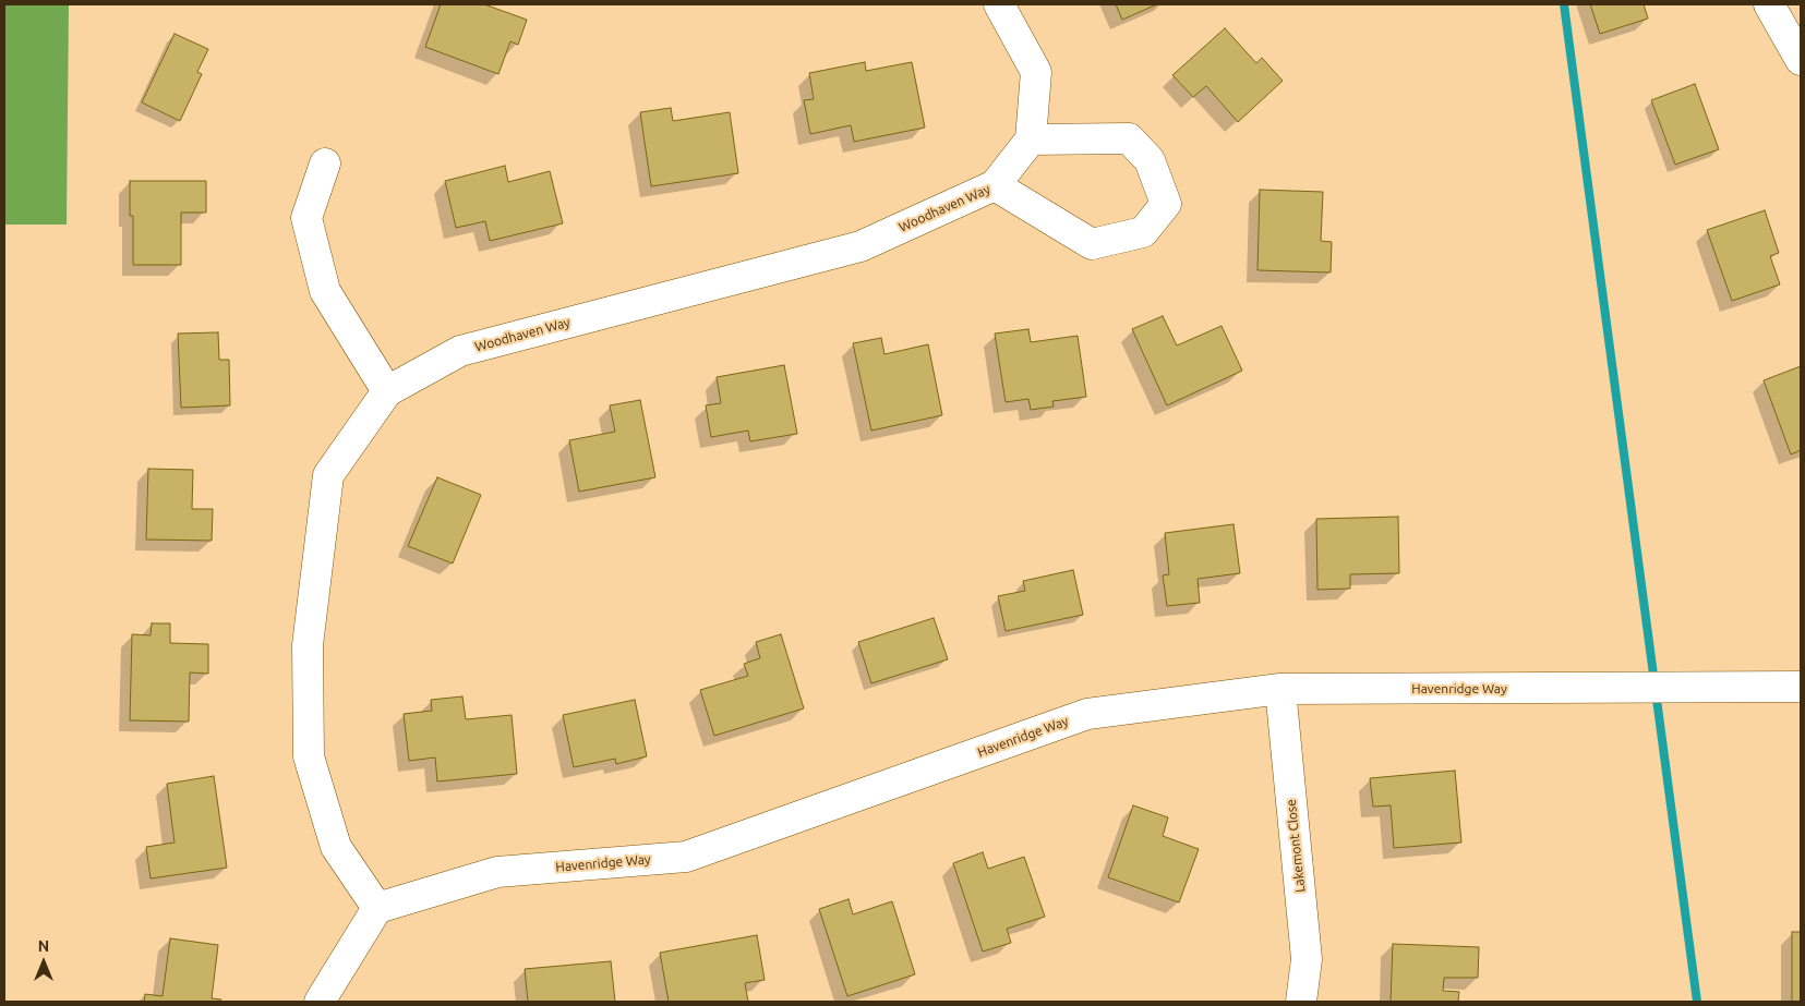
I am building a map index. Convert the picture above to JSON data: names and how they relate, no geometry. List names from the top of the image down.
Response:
{
  "streets": {
    "street": ["Woodhaven Way", "Havenridge Way", "Lakemont Close"]
  },
  "crossings": [
    ["Woodhaven Way", "Havenridge Way"],
    ["Havenridge Way", "Lakemont Close"]
  ],
  "north": "top"
}
